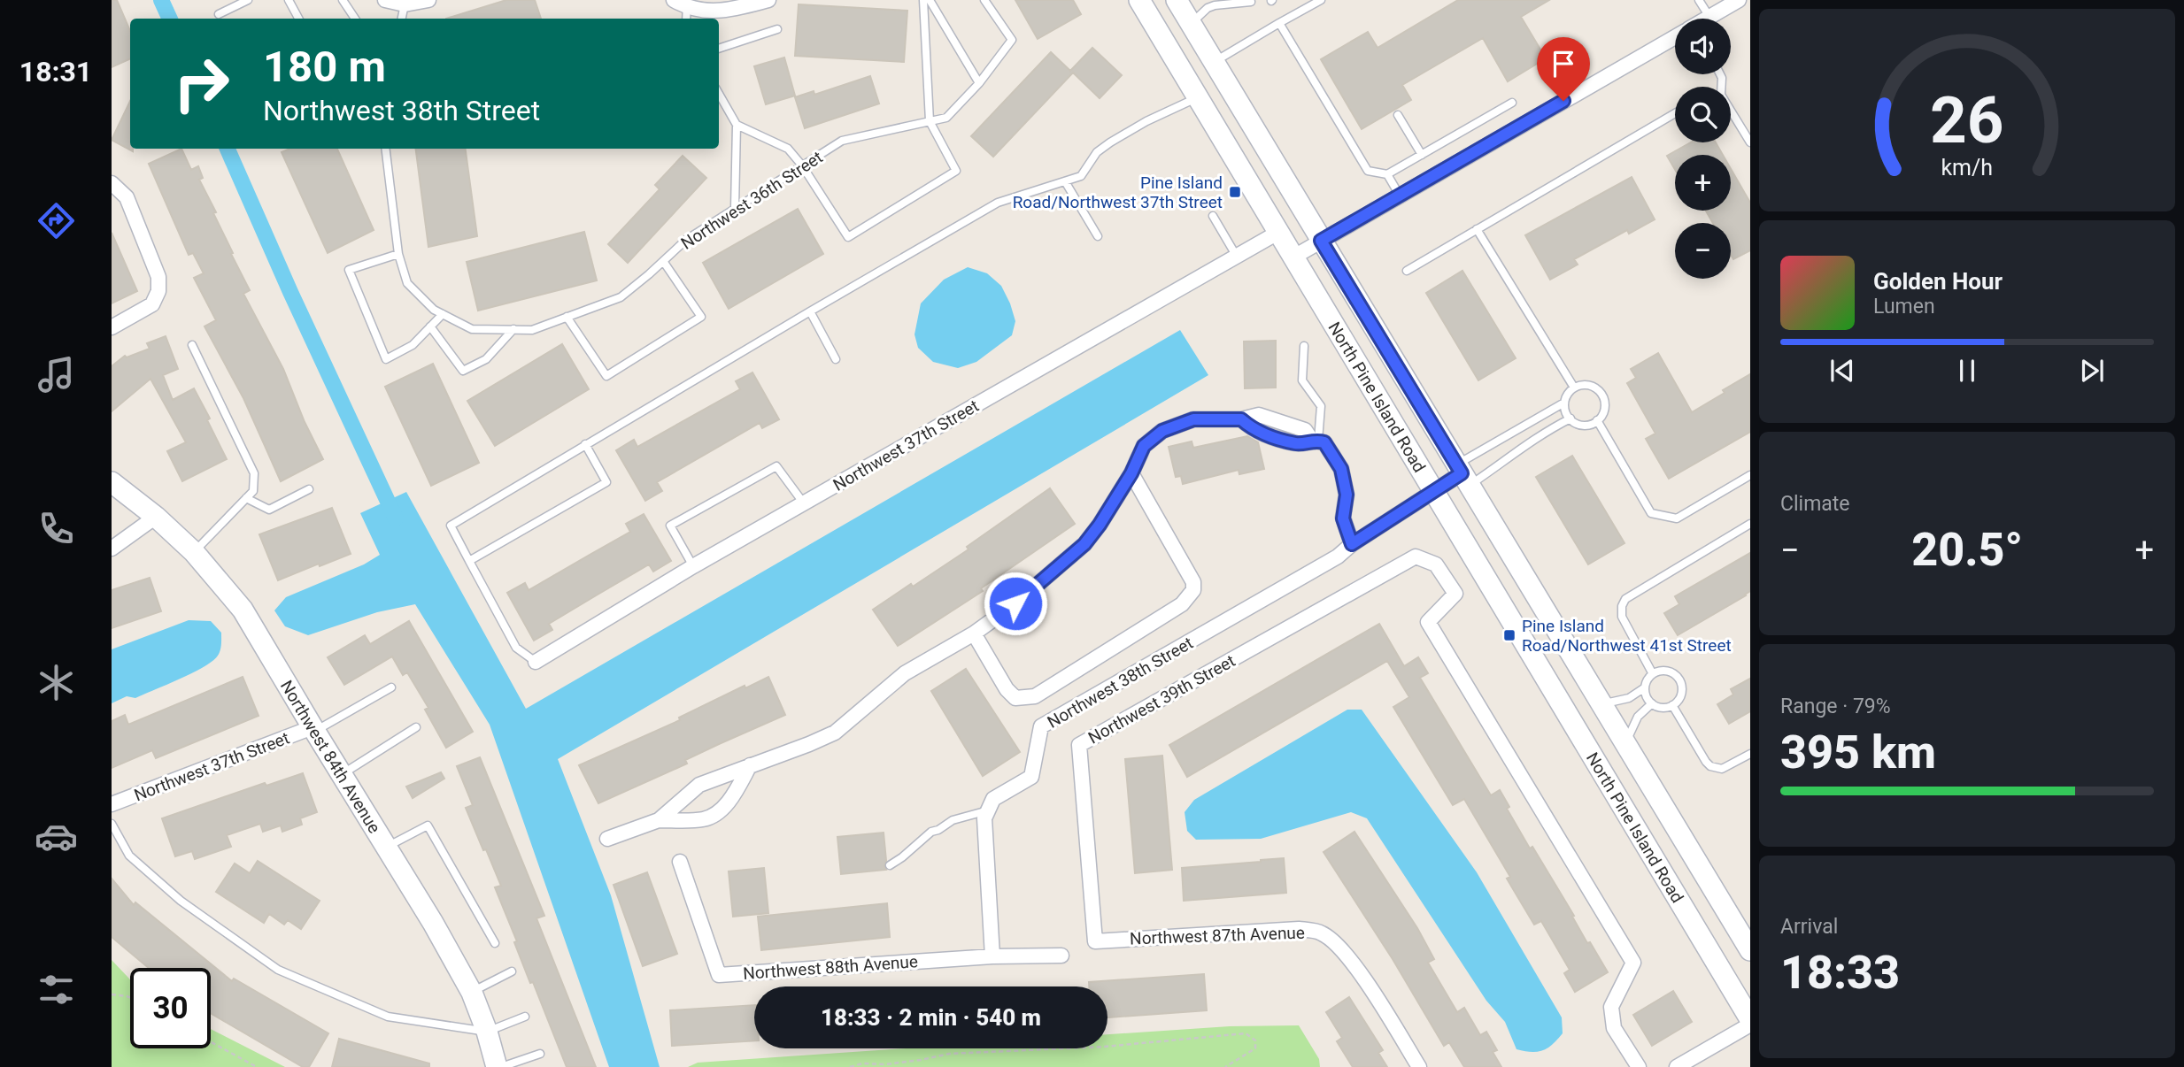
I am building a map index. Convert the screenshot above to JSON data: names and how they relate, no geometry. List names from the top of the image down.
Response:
{
  "streets": {
    "main road": ["North Pine Island Road", "Northwest 84th Avenue"],
    "street": [
      "Northwest 37th Street",
      "Northwest 38th Street",
      "Northwest 39th Street",
      "Northwest 87th Avenue",
      "Northwest 88th Avenue"
    ],
    "lane": ["Northwest 36th Street"]
  },
  "crossings": [
    ["North Pine Island Road", "Northwest 37th Street"],
    ["North Pine Island Road", "Northwest 38th Street"],
    ["Northwest 37th Street", "Northwest 84th Avenue"],
    ["Northwest 39th Street", "Northwest 87th Avenue"]
  ],
  "places": {
    "transit": ["Pine Island Road/Northwest 37th Street", "Pine Island Road/Northwest 41st Street"]
  },
  "page": {
    "tabs": "18:31",
    "map_buttons": ["+", "−"],
    "turn": ["180 m", "Northwest 38th Street"],
    "song": ["Golden Hour", "Lumen"],
    "tile": [
      "Climate",
      ["Range · 79%", "395 km"],
      ["Arrival", "18:33"]
    ],
    "heat": ["−", "20.5°", "+"],
    "limit": "30",
    "trip": "18:33 · 2 min · 540 m",
    "gauge": ["26", "km/h"]
  }
}
